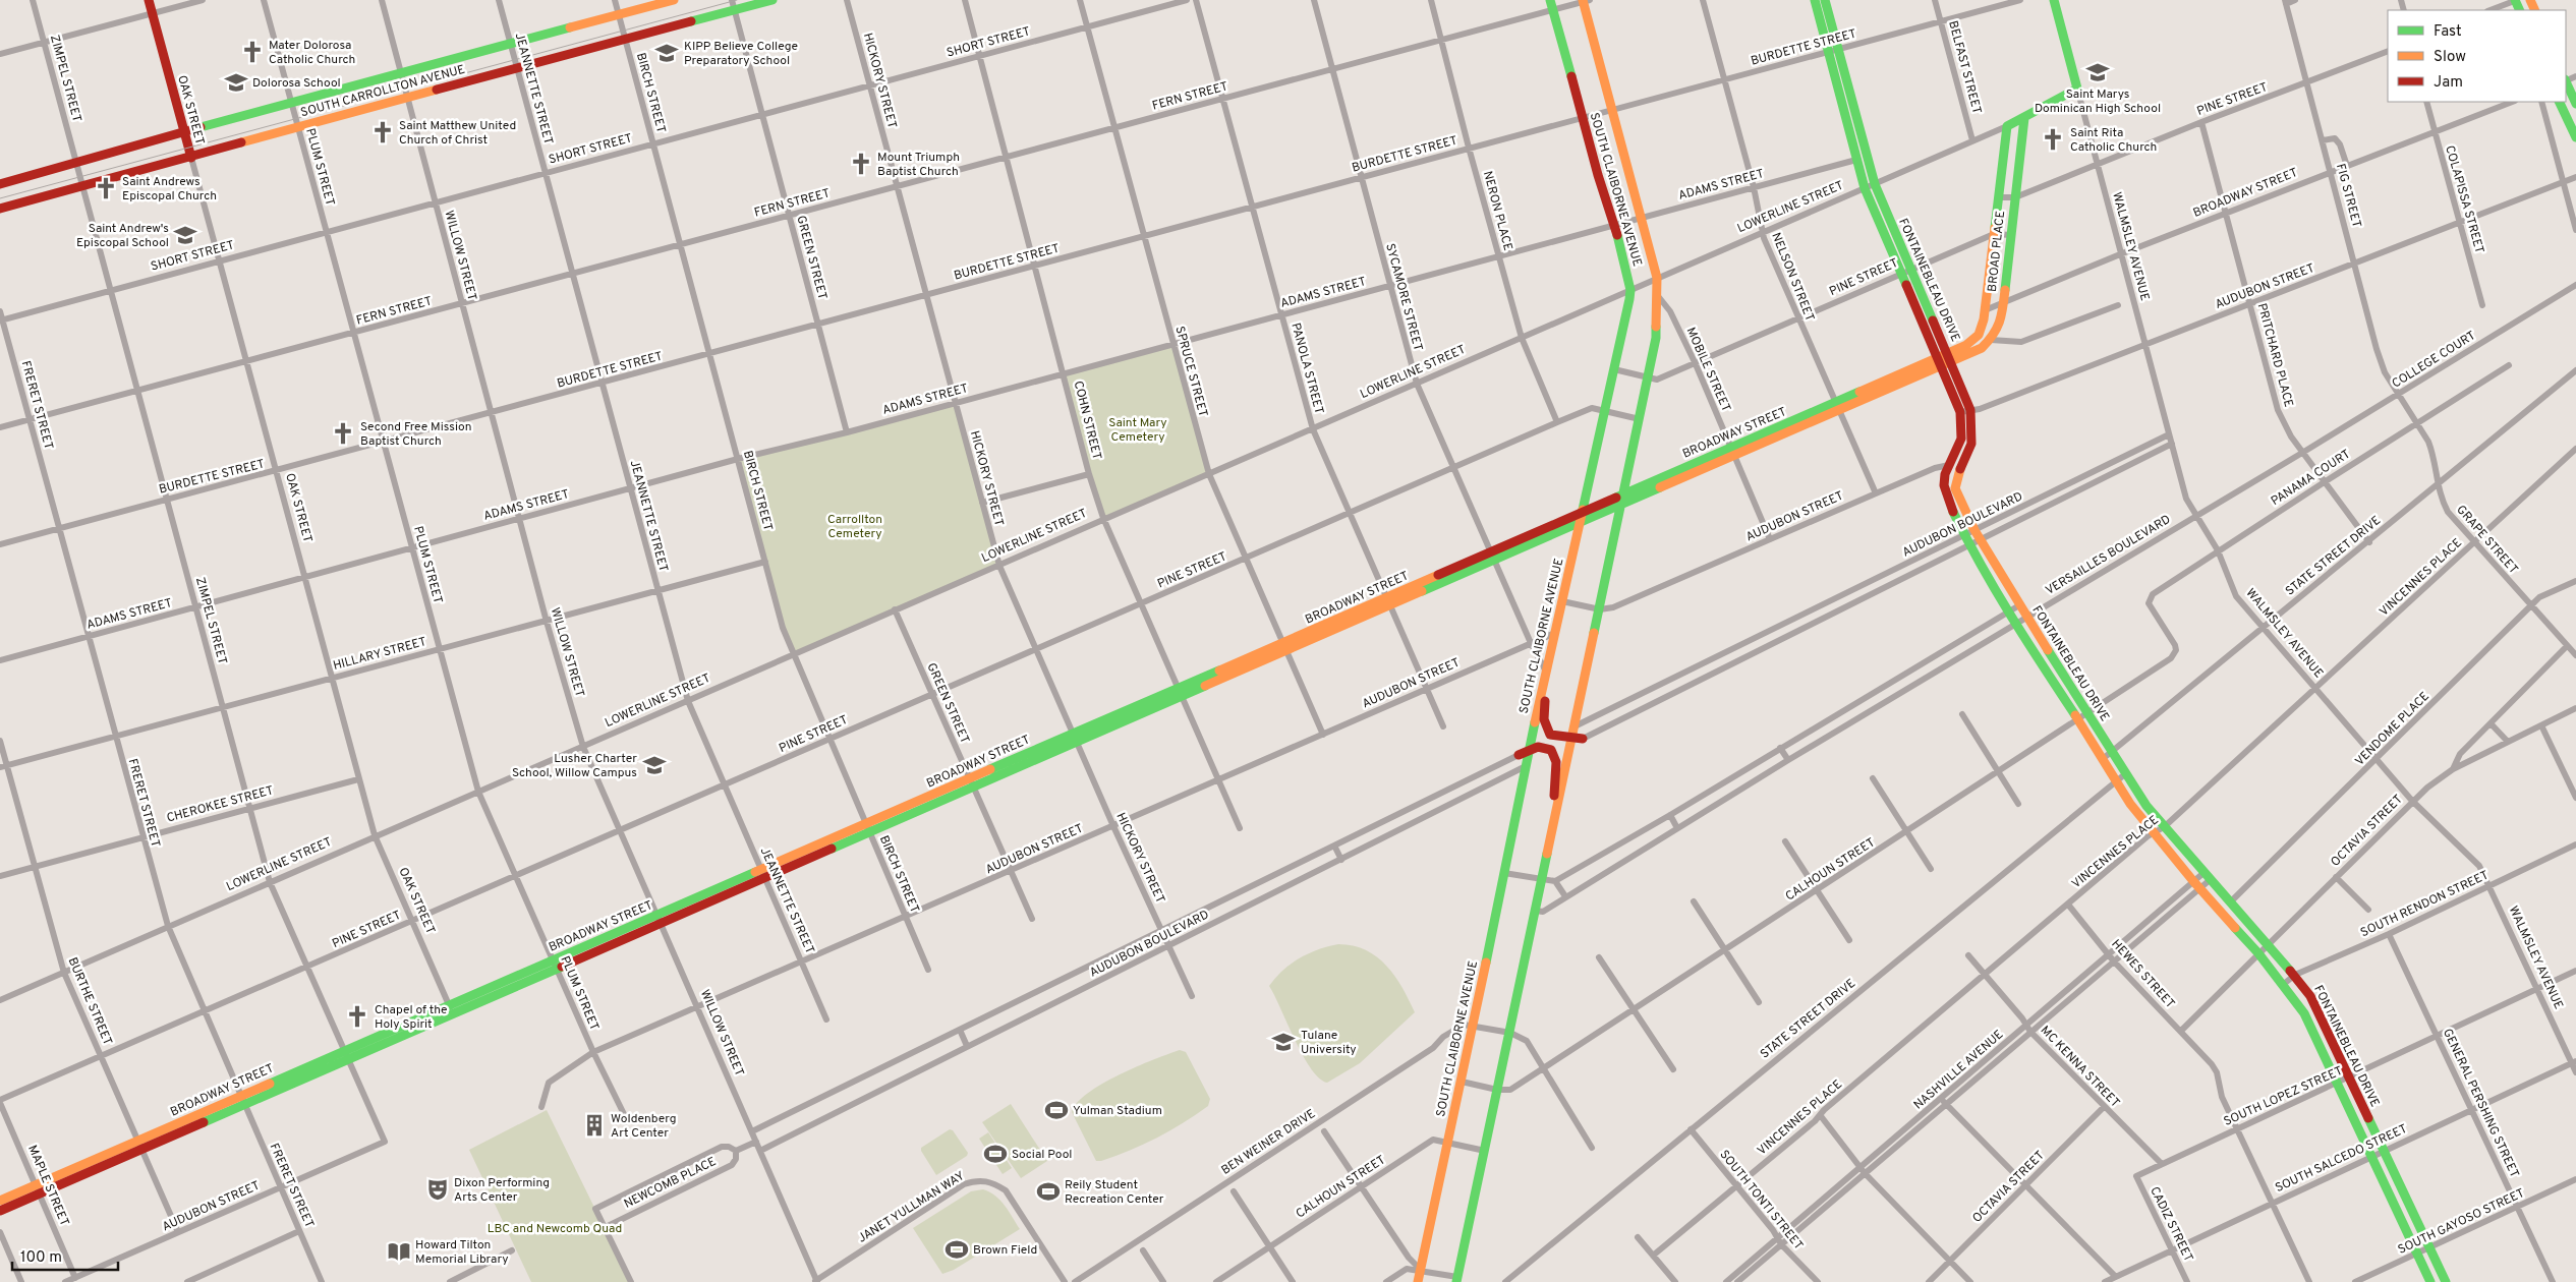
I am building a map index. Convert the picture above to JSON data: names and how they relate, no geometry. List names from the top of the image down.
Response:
{
  "streets": {
    "street": [
      "SHORT STREET",
      "BURDETTE STREET",
      "BELFAST STREET",
      "ZIMPEL STREET",
      "HICKORY STREET",
      "JEANNETTE STREET",
      "SOUTH CARROLLTON AVENUE",
      "BIRCH STREET",
      "FERN STREET",
      "PINE STREET",
      "OAK STREET",
      "PLUM STREET",
      "ADAMS STREET",
      "SOUTH CLAIBORNE AVENUE",
      "BROADWAY STREET",
      "FIG STREET",
      "COLAPISSA STREET",
      "LOWERLINE STREET",
      "NERON PLACE",
      "WALMSLEY AVENUE",
      "BROAD PLACE",
      "WILLOW STREET",
      "GREEN STREET",
      "NELSON STREET",
      "FONTAINEBLEAU DRIVE",
      "AUDUBON STREET",
      "SYCAMORE STREET",
      "PRITCHARD PLACE",
      "COLLEGE COURT",
      "PANOLA STREET",
      "MOBILE STREET",
      "SPRUCE STREET",
      "FRERET STREET",
      "COHN STREET",
      "PANAMA COURT",
      "AUDUBON BOULEVARD",
      "GRAPE STREET",
      "VERSAILLES BOULEVARD",
      "STATE STREET DRIVE",
      "VINCENNES PLACE",
      "HILLARY STREET",
      "VENDOME PLACE",
      "CHEROKEE STREET",
      "OCTAVIA STREET",
      "CALHOUN STREET",
      "SOUTH RENDON STREET",
      "HEWES STREET",
      "BURTHE STREET",
      "MC KENNA STREET",
      "NASHVILLE AVENUE",
      "SOUTH LOPEZ STREET",
      "GENERAL PERSHING STREET",
      "BEN WEINER DRIVE",
      "SOUTH SALCEDO STREET",
      "NEWCOMB PLACE",
      "MAPLE STREET",
      "SOUTH TONTI STREET",
      "JANET YULLMAN WAY",
      "SOUTH GAYOSO STREET",
      "CADIZ STREET"
    ]
  },
  "crossings": [
    ["SHORT STREET", "ZIMPEL STREET"],
    ["SHORT STREET", "HICKORY STREET"],
    ["SHORT STREET", "JEANNETTE STREET"],
    ["SHORT STREET", "BIRCH STREET"],
    ["SHORT STREET", "OAK STREET"],
    ["SHORT STREET", "PLUM STREET"],
    ["SHORT STREET", "WILLOW STREET"],
    ["SHORT STREET", "GREEN STREET"],
    ["SHORT STREET", "SPRUCE STREET"],
    ["SHORT STREET", "FRERET STREET"],
    ["SHORT STREET", "COHN STREET"],
    ["BURDETTE STREET", "BELFAST STREET"],
    ["BURDETTE STREET", "ZIMPEL STREET"],
    ["BURDETTE STREET", "HICKORY STREET"],
    ["BURDETTE STREET", "JEANNETTE STREET"],
    ["BURDETTE STREET", "BIRCH STREET"],
    ["BURDETTE STREET", "OAK STREET"],
    ["BURDETTE STREET", "PLUM STREET"],
    ["BURDETTE STREET", "SOUTH CLAIBORNE AVENUE"],
    ["BURDETTE STREET", "NERON PLACE"],
    ["BURDETTE STREET", "WILLOW STREET"],
    ["BURDETTE STREET", "GREEN STREET"],
    ["BURDETTE STREET", "NELSON STREET"],
    ["BURDETTE STREET", "FONTAINEBLEAU DRIVE"],
    ["BURDETTE STREET", "SYCAMORE STREET"],
    ["BURDETTE STREET", "PANOLA STREET"],
    ["BURDETTE STREET", "SPRUCE STREET"],
    ["BURDETTE STREET", "FRERET STREET"],
    ["BURDETTE STREET", "COHN STREET"],
    ["BELFAST STREET", "LOWERLINE STREET"],
    ["ZIMPEL STREET", "SOUTH CARROLLTON AVENUE"],
    ["ZIMPEL STREET", "FERN STREET"],
    ["ZIMPEL STREET", "PINE STREET"],
    ["ZIMPEL STREET", "ADAMS STREET"],
    ["ZIMPEL STREET", "BROADWAY STREET"],
    ["ZIMPEL STREET", "LOWERLINE STREET"],
    ["ZIMPEL STREET", "AUDUBON STREET"],
    ["ZIMPEL STREET", "HILLARY STREET"],
    ["ZIMPEL STREET", "CHEROKEE STREET"],
    ["HICKORY STREET", "FERN STREET"],
    ["HICKORY STREET", "PINE STREET"],
    ["HICKORY STREET", "ADAMS STREET"],
    ["HICKORY STREET", "BROADWAY STREET"],
    ["HICKORY STREET", "LOWERLINE STREET"],
    ["HICKORY STREET", "AUDUBON STREET"],
    ["HICKORY STREET", "AUDUBON BOULEVARD"],
    ["JEANNETTE STREET", "SOUTH CARROLLTON AVENUE"],
    ["JEANNETTE STREET", "FERN STREET"],
    ["JEANNETTE STREET", "PINE STREET"],
    ["JEANNETTE STREET", "ADAMS STREET"],
    ["JEANNETTE STREET", "BROADWAY STREET"],
    ["JEANNETTE STREET", "LOWERLINE STREET"],
    ["JEANNETTE STREET", "AUDUBON STREET"],
    ["JEANNETTE STREET", "HILLARY STREET"],
    ["SOUTH CARROLLTON AVENUE", "BIRCH STREET"],
    ["SOUTH CARROLLTON AVENUE", "OAK STREET"],
    ["SOUTH CARROLLTON AVENUE", "PLUM STREET"],
    ["SOUTH CARROLLTON AVENUE", "WILLOW STREET"],
    ["SOUTH CARROLLTON AVENUE", "GREEN STREET"],
    ["BIRCH STREET", "FERN STREET"],
    ["BIRCH STREET", "PINE STREET"],
    ["BIRCH STREET", "ADAMS STREET"],
    ["BIRCH STREET", "BROADWAY STREET"],
    ["BIRCH STREET", "LOWERLINE STREET"],
    ["BIRCH STREET", "AUDUBON STREET"],
    ["BIRCH STREET", "HILLARY STREET"],
    ["FERN STREET", "OAK STREET"],
    ["FERN STREET", "PLUM STREET"],
    ["FERN STREET", "SOUTH CLAIBORNE AVENUE"],
    ["FERN STREET", "NERON PLACE"],
    ["FERN STREET", "WILLOW STREET"],
    ["FERN STREET", "GREEN STREET"],
    ["FERN STREET", "SYCAMORE STREET"],
    ["FERN STREET", "PANOLA STREET"],
    ["FERN STREET", "SPRUCE STREET"],
    ["FERN STREET", "FRERET STREET"],
    ["FERN STREET", "COHN STREET"],
    ["PINE STREET", "OAK STREET"],
    ["PINE STREET", "PLUM STREET"],
    ["PINE STREET", "SOUTH CLAIBORNE AVENUE"],
    ["PINE STREET", "FIG STREET"],
    ["PINE STREET", "NERON PLACE"],
    ["PINE STREET", "WALMSLEY AVENUE"],
    ["PINE STREET", "BROAD PLACE"],
    ["PINE STREET", "WILLOW STREET"],
    ["PINE STREET", "GREEN STREET"],
    ["PINE STREET", "NELSON STREET"],
    ["PINE STREET", "FONTAINEBLEAU DRIVE"],
    ["PINE STREET", "SYCAMORE STREET"],
    ["PINE STREET", "PRITCHARD PLACE"],
    ["PINE STREET", "PANOLA STREET"],
    ["PINE STREET", "MOBILE STREET"],
    ["PINE STREET", "SPRUCE STREET"],
    ["PINE STREET", "FRERET STREET"],
    ["PINE STREET", "COHN STREET"],
    ["PINE STREET", "BURTHE STREET"],
    ["PINE STREET", "MAPLE STREET"],
    ["OAK STREET", "ADAMS STREET"],
    ["OAK STREET", "BROADWAY STREET"],
    ["OAK STREET", "LOWERLINE STREET"],
    ["OAK STREET", "HILLARY STREET"],
    ["OAK STREET", "CHEROKEE STREET"],
    ["PLUM STREET", "ADAMS STREET"],
    ["PLUM STREET", "BROADWAY STREET"],
    ["PLUM STREET", "LOWERLINE STREET"],
    ["PLUM STREET", "AUDUBON STREET"],
    ["PLUM STREET", "HILLARY STREET"],
    ["ADAMS STREET", "SOUTH CLAIBORNE AVENUE"],
    ["ADAMS STREET", "NERON PLACE"],
    ["ADAMS STREET", "WILLOW STREET"],
    ["ADAMS STREET", "GREEN STREET"],
    ["ADAMS STREET", "NELSON STREET"],
    ["ADAMS STREET", "FONTAINEBLEAU DRIVE"],
    ["ADAMS STREET", "SYCAMORE STREET"],
    ["ADAMS STREET", "PANOLA STREET"],
    ["ADAMS STREET", "SPRUCE STREET"],
    ["ADAMS STREET", "FRERET STREET"],
    ["ADAMS STREET", "COHN STREET"],
    ["SOUTH CLAIBORNE AVENUE", "BROADWAY STREET"],
    ["SOUTH CLAIBORNE AVENUE", "LOWERLINE STREET"],
    ["SOUTH CLAIBORNE AVENUE", "AUDUBON STREET"],
    ["SOUTH CLAIBORNE AVENUE", "SYCAMORE STREET"],
    ["SOUTH CLAIBORNE AVENUE", "MOBILE STREET"],
    ["SOUTH CLAIBORNE AVENUE", "AUDUBON BOULEVARD"],
    ["SOUTH CLAIBORNE AVENUE", "VERSAILLES BOULEVARD"],
    ["SOUTH CLAIBORNE AVENUE", "CALHOUN STREET"],
    ["SOUTH CLAIBORNE AVENUE", "BEN WEINER DRIVE"],
    ["BROADWAY STREET", "FIG STREET"],
    ["BROADWAY STREET", "COLAPISSA STREET"],
    ["BROADWAY STREET", "WALMSLEY AVENUE"],
    ["BROADWAY STREET", "BROAD PLACE"],
    ["BROADWAY STREET", "WILLOW STREET"],
    ["BROADWAY STREET", "GREEN STREET"],
    ["BROADWAY STREET", "NELSON STREET"],
    ["BROADWAY STREET", "FONTAINEBLEAU DRIVE"],
    ["BROADWAY STREET", "AUDUBON STREET"],
    ["BROADWAY STREET", "SYCAMORE STREET"],
    ["BROADWAY STREET", "PRITCHARD PLACE"],
    ["BROADWAY STREET", "PANOLA STREET"],
    ["BROADWAY STREET", "MOBILE STREET"],
    ["BROADWAY STREET", "SPRUCE STREET"],
    ["BROADWAY STREET", "FRERET STREET"],
    ["BROADWAY STREET", "COHN STREET"],
    ["BROADWAY STREET", "BURTHE STREET"],
    ["BROADWAY STREET", "MAPLE STREET"],
    ["FIG STREET", "AUDUBON STREET"],
    ["FIG STREET", "COLLEGE COURT"],
    ["FIG STREET", "GRAPE STREET"],
    ["COLAPISSA STREET", "AUDUBON STREET"],
    ["LOWERLINE STREET", "NERON PLACE"],
    ["LOWERLINE STREET", "WALMSLEY AVENUE"],
    ["LOWERLINE STREET", "BROAD PLACE"],
    ["LOWERLINE STREET", "WILLOW STREET"],
    ["LOWERLINE STREET", "GREEN STREET"],
    ["LOWERLINE STREET", "NELSON STREET"],
    ["LOWERLINE STREET", "FONTAINEBLEAU DRIVE"],
    ["LOWERLINE STREET", "SYCAMORE STREET"],
    ["LOWERLINE STREET", "PANOLA STREET"],
    ["LOWERLINE STREET", "SPRUCE STREET"],
    ["LOWERLINE STREET", "FRERET STREET"],
    ["LOWERLINE STREET", "COHN STREET"],
    ["LOWERLINE STREET", "BURTHE STREET"],
    ["WALMSLEY AVENUE", "AUDUBON STREET"],
    ["WALMSLEY AVENUE", "PANAMA COURT"],
    ["WALMSLEY AVENUE", "AUDUBON BOULEVARD"],
    ["WALMSLEY AVENUE", "VERSAILLES BOULEVARD"],
    ["WALMSLEY AVENUE", "STATE STREET DRIVE"],
    ["WALMSLEY AVENUE", "VINCENNES PLACE"],
    ["WALMSLEY AVENUE", "VENDOME PLACE"],
    ["WALMSLEY AVENUE", "OCTAVIA STREET"],
    ["WALMSLEY AVENUE", "SOUTH RENDON STREET"],
    ["WALMSLEY AVENUE", "SOUTH LOPEZ STREET"],
    ["WALMSLEY AVENUE", "SOUTH SALCEDO STREET"],
    ["WILLOW STREET", "AUDUBON STREET"],
    ["WILLOW STREET", "AUDUBON BOULEVARD"],
    ["WILLOW STREET", "HILLARY STREET"],
    ["WILLOW STREET", "NEWCOMB PLACE"],
    ["WILLOW STREET", "JANET YULLMAN WAY"],
    ["GREEN STREET", "AUDUBON STREET"],
    ["NELSON STREET", "AUDUBON STREET"],
    ["FONTAINEBLEAU DRIVE", "AUDUBON STREET"],
    ["FONTAINEBLEAU DRIVE", "AUDUBON BOULEVARD"],
    ["FONTAINEBLEAU DRIVE", "VERSAILLES BOULEVARD"],
    ["FONTAINEBLEAU DRIVE", "STATE STREET DRIVE"],
    ["FONTAINEBLEAU DRIVE", "VINCENNES PLACE"],
    ["FONTAINEBLEAU DRIVE", "VENDOME PLACE"],
    ["FONTAINEBLEAU DRIVE", "OCTAVIA STREET"],
    ["FONTAINEBLEAU DRIVE", "CALHOUN STREET"],
    ["FONTAINEBLEAU DRIVE", "SOUTH RENDON STREET"],
    ["FONTAINEBLEAU DRIVE", "NASHVILLE AVENUE"],
    ["FONTAINEBLEAU DRIVE", "SOUTH LOPEZ STREET"],
    ["FONTAINEBLEAU DRIVE", "SOUTH SALCEDO STREET"],
    ["FONTAINEBLEAU DRIVE", "SOUTH GAYOSO STREET"],
    ["AUDUBON STREET", "SYCAMORE STREET"],
    ["AUDUBON STREET", "PRITCHARD PLACE"],
    ["AUDUBON STREET", "PANOLA STREET"],
    ["AUDUBON STREET", "MOBILE STREET"],
    ["AUDUBON STREET", "SPRUCE STREET"],
    ["AUDUBON STREET", "FRERET STREET"],
    ["AUDUBON STREET", "COHN STREET"],
    ["AUDUBON STREET", "BURTHE STREET"],
    ["AUDUBON STREET", "MAPLE STREET"],
    ["PRITCHARD PLACE", "COLLEGE COURT"],
    ["PRITCHARD PLACE", "PANAMA COURT"],
    ["PRITCHARD PLACE", "VERSAILLES BOULEVARD"],
    ["PRITCHARD PLACE", "STATE STREET DRIVE"],
    ["COLLEGE COURT", "GRAPE STREET"],
    ["COLLEGE COURT", "VERSAILLES BOULEVARD"],
    ["FRERET STREET", "HILLARY STREET"],
    ["FRERET STREET", "CHEROKEE STREET"],
    ["PANAMA COURT", "GRAPE STREET"],
    ["PANAMA COURT", "CALHOUN STREET"],
    ["GRAPE STREET", "STATE STREET DRIVE"],
    ["GRAPE STREET", "VINCENNES PLACE"],
    ["GRAPE STREET", "VENDOME PLACE"],
    ["GRAPE STREET", "OCTAVIA STREET"],
    ["STATE STREET DRIVE", "SOUTH TONTI STREET"],
    ["VINCENNES PLACE", "HEWES STREET"],
    ["VINCENNES PLACE", "MC KENNA STREET"],
    ["VINCENNES PLACE", "SOUTH TONTI STREET"],
    ["HILLARY STREET", "BURTHE STREET"],
    ["CHEROKEE STREET", "BURTHE STREET"],
    ["OCTAVIA STREET", "HEWES STREET"],
    ["OCTAVIA STREET", "MC KENNA STREET"],
    ["SOUTH RENDON STREET", "GENERAL PERSHING STREET"],
    ["HEWES STREET", "NASHVILLE AVENUE"],
    ["HEWES STREET", "SOUTH LOPEZ STREET"],
    ["HEWES STREET", "SOUTH SALCEDO STREET"],
    ["MC KENNA STREET", "NASHVILLE AVENUE"],
    ["MC KENNA STREET", "SOUTH LOPEZ STREET"],
    ["NASHVILLE AVENUE", "SOUTH TONTI STREET"],
    ["SOUTH LOPEZ STREET", "GENERAL PERSHING STREET"],
    ["SOUTH LOPEZ STREET", "CADIZ STREET"],
    ["GENERAL PERSHING STREET", "SOUTH SALCEDO STREET"],
    ["GENERAL PERSHING STREET", "SOUTH GAYOSO STREET"],
    ["SOUTH SALCEDO STREET", "CADIZ STREET"]
  ],
  "parks": ["Saint Mary Cemetery", "Carrollton Cemetery", "LBC and Newcomb Quad"],
  "places": {
    "church": [
      "Mater Dolorosa Catholic Church",
      "Saint Matthew United Church of Christ",
      "Saint Rita Catholic Church",
      "Mount Triumph Baptist Church",
      "Saint Andrews Episcopal Church",
      "Second Free Mission Baptist Church",
      "Chapel of the Holy Spirit"
    ],
    "school or university": [
      "KIPP Believe College Preparatory School",
      "Saint Marys Dominican High School",
      "Dolorosa School",
      "Saint Andrew's Episcopal School",
      "Lusher Charter School, Willow Campus",
      "Tulane University"
    ],
    "sports": [
      "Yulman Stadium",
      "Social Pool",
      "Reily Student Recreation Center",
      "Brown Field"
    ],
    "building": ["Woldenberg Art Center"],
    "theatre": ["Dixon Performing Arts Center"],
    "library": ["Howard Tilton Memorial Library"]
  },
  "legend": ["Fast", "Slow", "Jam"],
  "scale_bar": "100 m"
}
